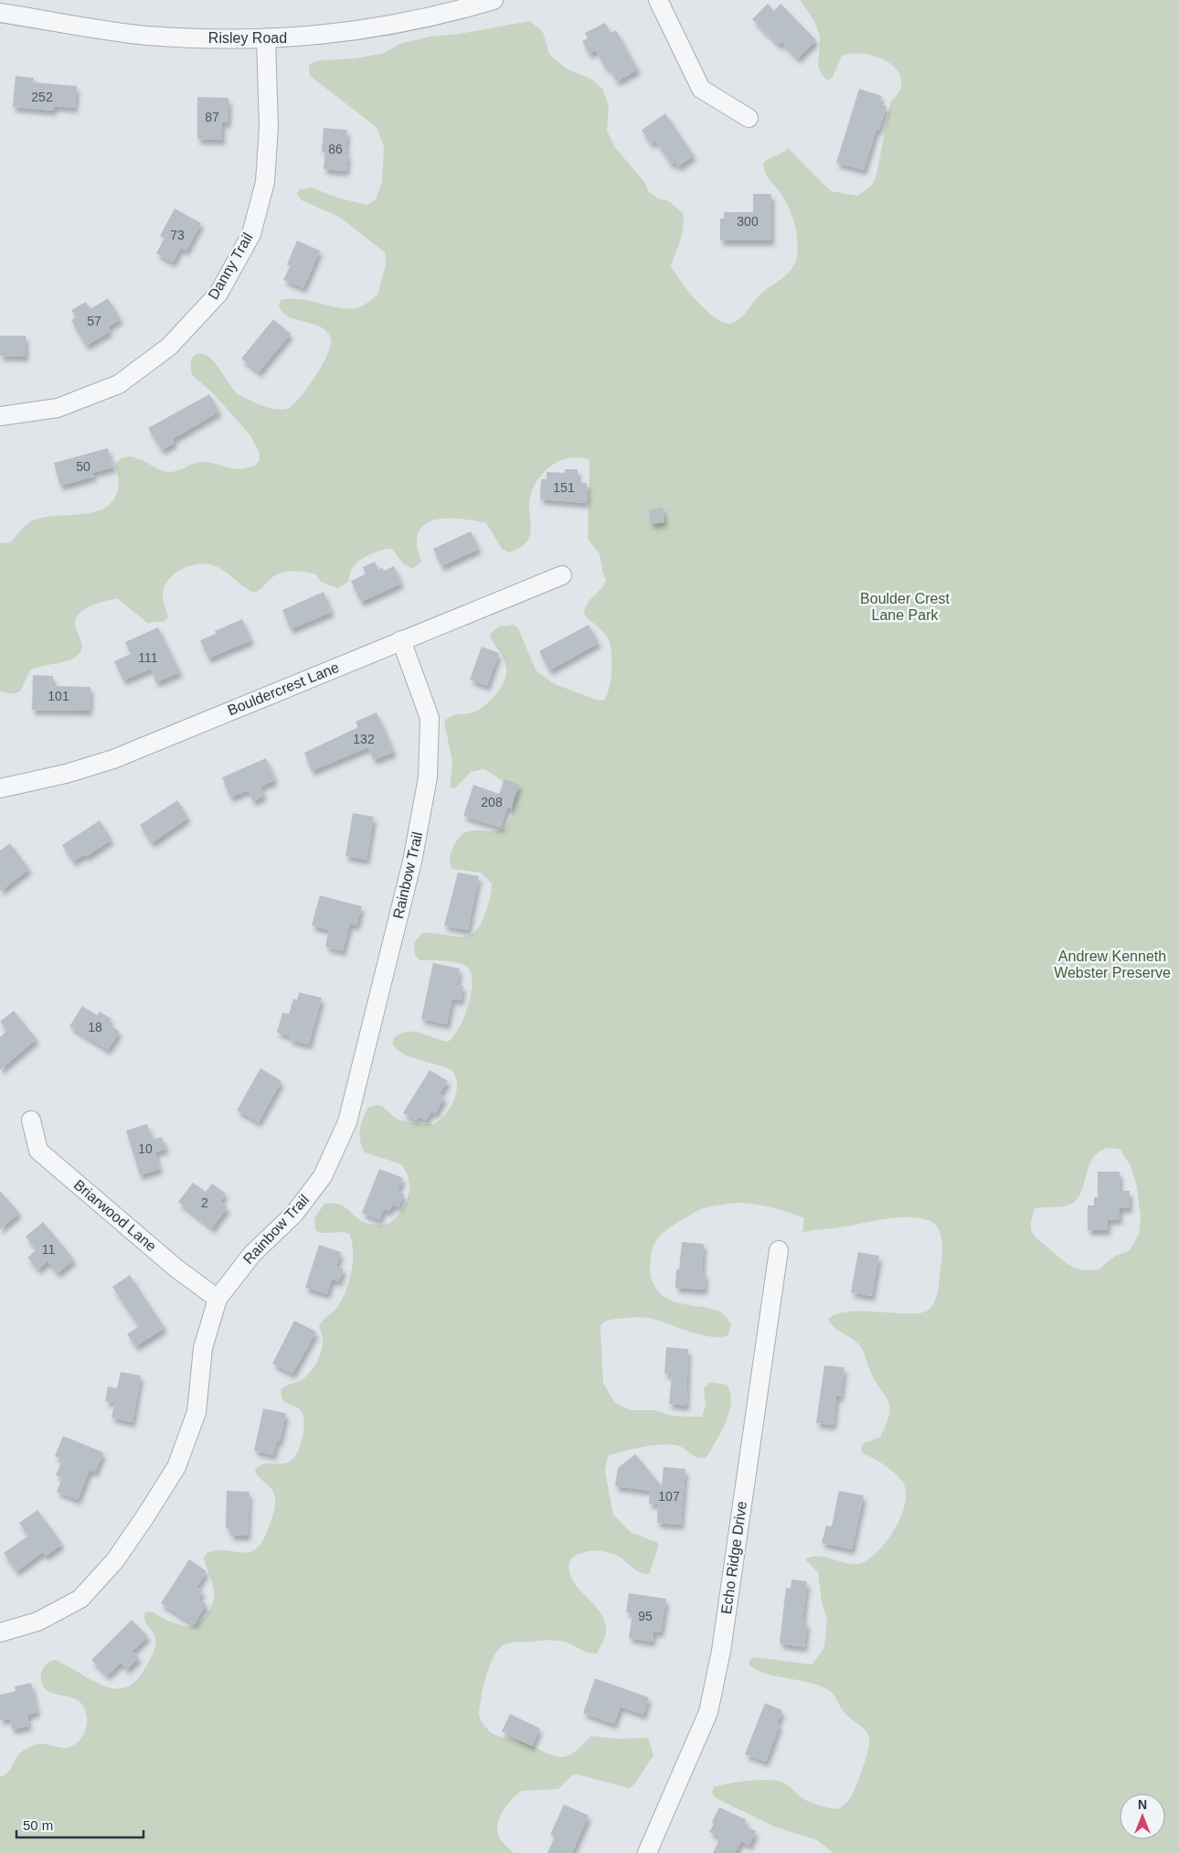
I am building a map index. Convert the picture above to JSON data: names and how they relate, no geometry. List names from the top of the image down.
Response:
{
  "streets": {
    "street": [
      "Risley Road",
      "Danny Trail",
      "Bouldercrest Lane",
      "Rainbow Trail",
      "Briarwood Lane",
      "Echo Ridge Drive"
    ]
  },
  "crossings": [
    ["Risley Road", "Danny Trail"],
    ["Bouldercrest Lane", "Rainbow Trail"],
    ["Rainbow Trail", "Briarwood Lane"]
  ],
  "parks": ["Boulder Crest Lane Park", "Andrew Kenneth Webster Preserve"],
  "house_numbers": [
    "252",
    "87",
    "86",
    "300",
    "73",
    "57",
    "50",
    "151",
    "111",
    "101",
    "132",
    "208",
    "18",
    "10",
    "2",
    "11",
    "107",
    "95"
  ],
  "scale_bar": "50 m",
  "north": "top"
}
